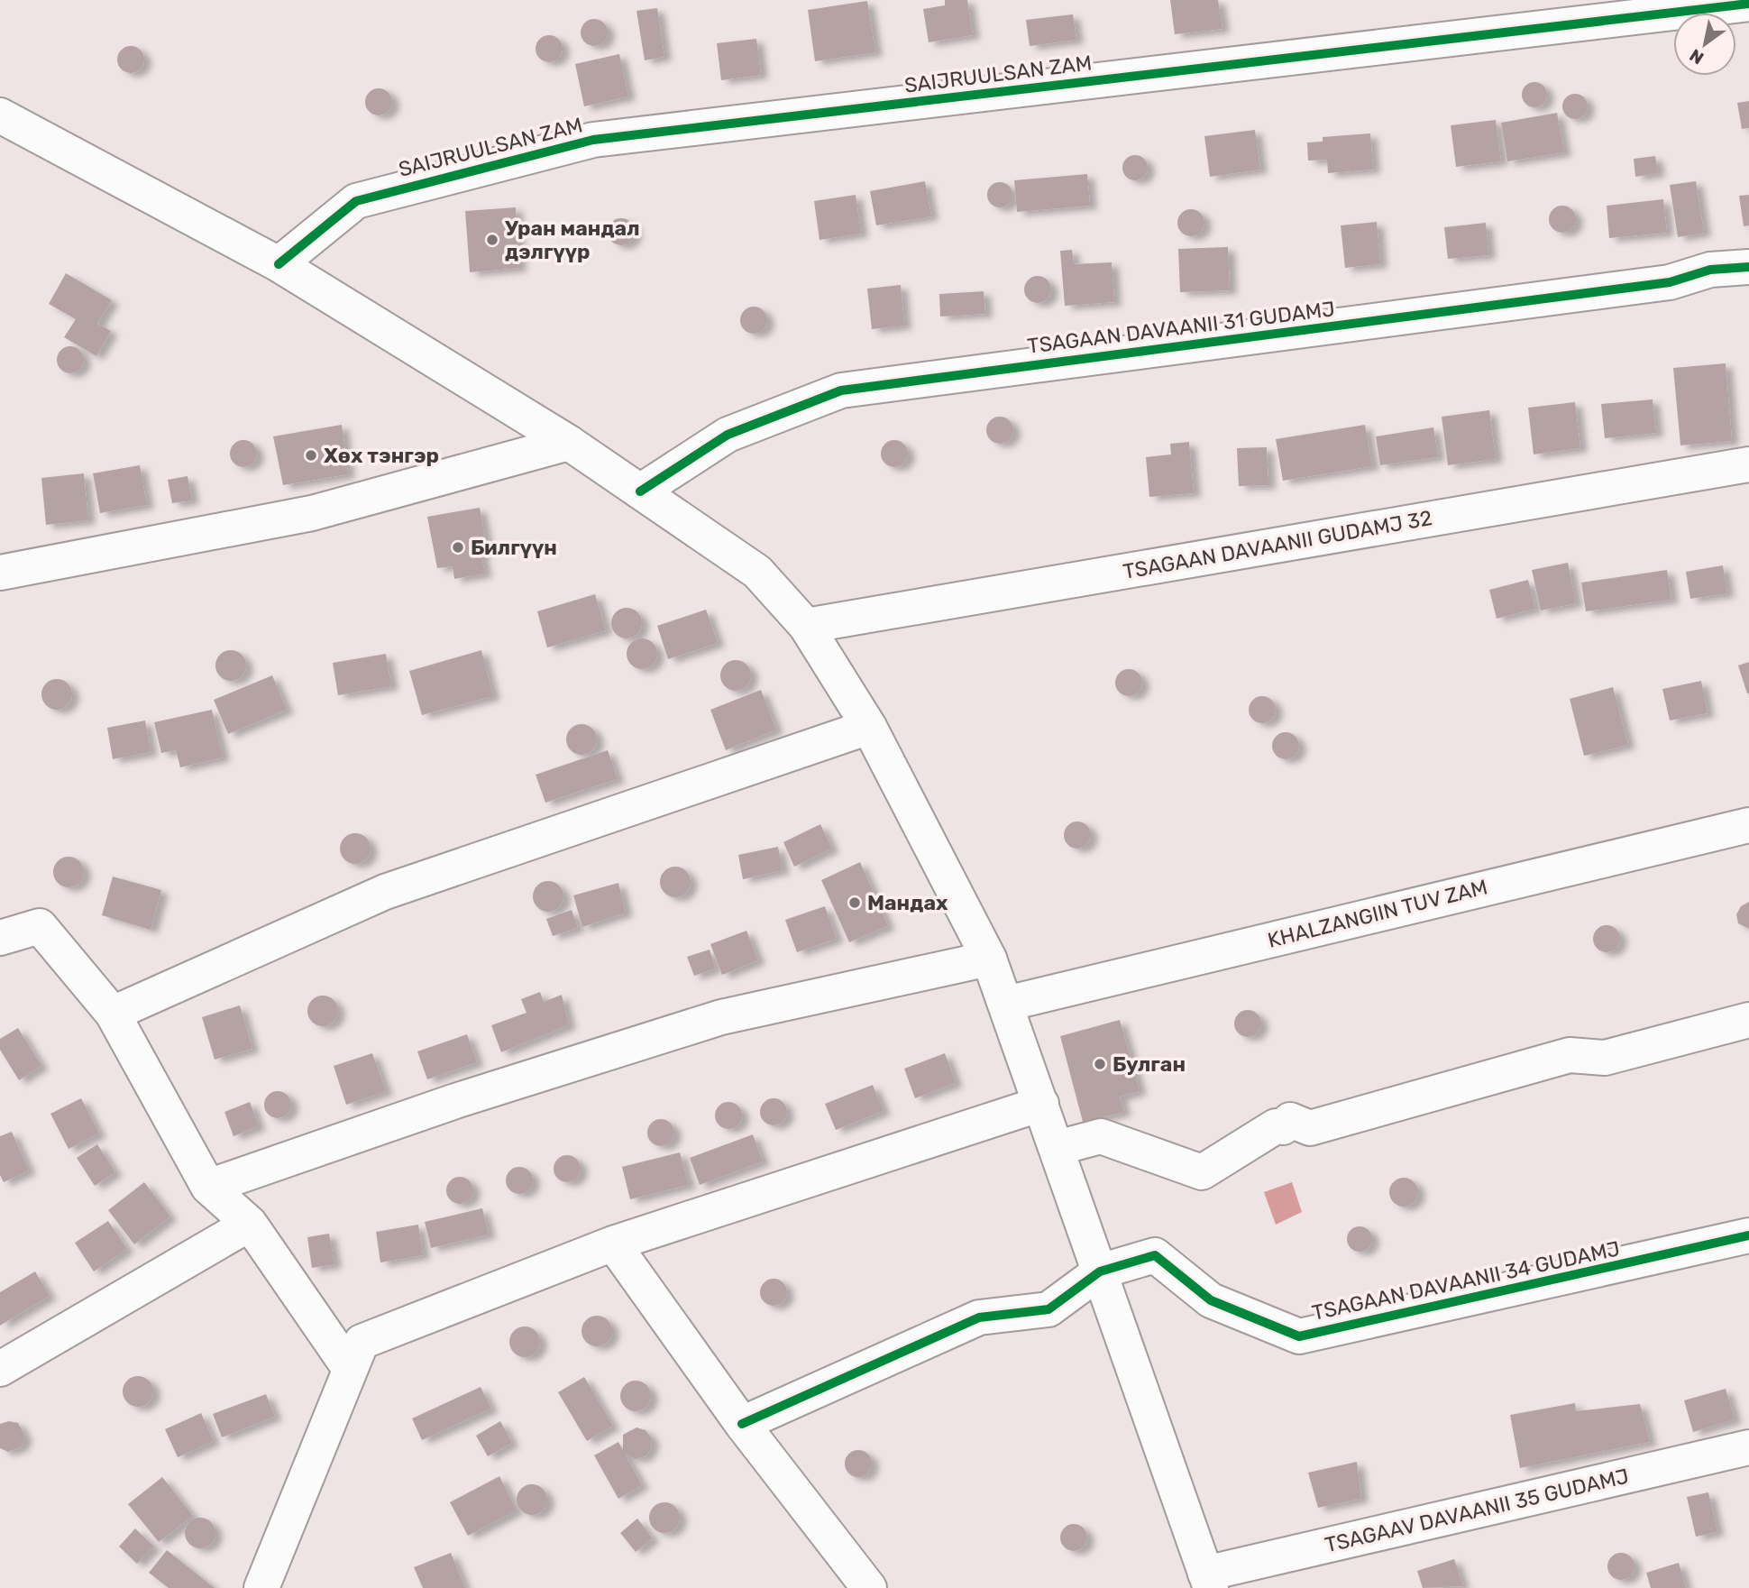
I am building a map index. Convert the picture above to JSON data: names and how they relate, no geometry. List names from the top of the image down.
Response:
{
  "streets": {
    "main road": [
      "SAIJRUULSAN ZAM",
      "TSAGAAN DAVAANII 31 GUDAMJ",
      "TSAGAAN DAVAANII GUDAMJ 32",
      "KHALZANGIIN TUV ZAM",
      "TSAGAAN DAVAANII 34 GUDAMJ",
      "TSAGAAV DAVAANII 35 GUDAMJ"
    ]
  },
  "places": [
    "Уран мандал дэлгүүр",
    "Хөх тэнгэр",
    "Билгүүн",
    "Мандах",
    "Булган"
  ],
  "north": "bottom left"
}
